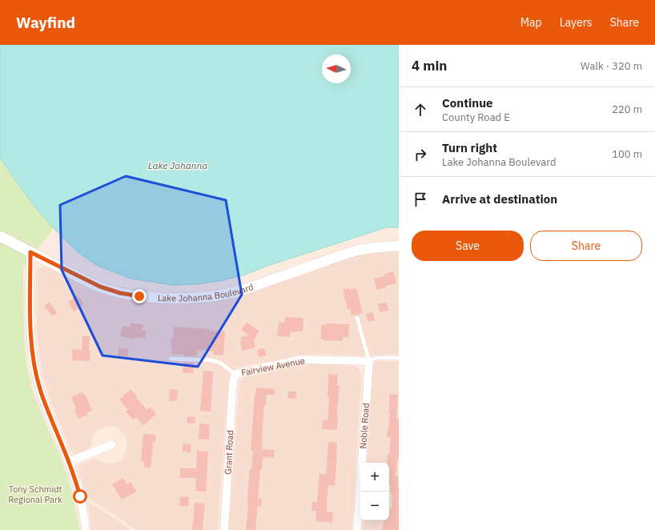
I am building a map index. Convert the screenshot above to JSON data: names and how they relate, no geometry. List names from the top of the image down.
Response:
{
  "streets": {
    "street": [
      "Lake Johanna Boulevard",
      "Fairview Avenue",
      "Noble Road",
      "Grant Road"
    ]
  },
  "crossings": [
    ["Fairview Avenue", "Noble Road"],
    ["Fairview Avenue", "Grant Road"]
  ],
  "water": ["Lake Johanna"],
  "parks": ["Tony Schmidt Regional Park"],
  "north": "left",
  "page": {
    "header": "Wayfind",
    "nav": ["Map", "Layers", "Share"],
    "heading": ["4 min", "Walk · 320 m"],
    "list": [
      ["Continue", "County Road E", "220 m"],
      ["Turn right", "Lake Johanna Boulevard", "100 m"],
      "Arrive at destination"
    ],
    "buttons": ["Save", "Share"],
    "map_buttons": ["+", "−"]
  }
}
